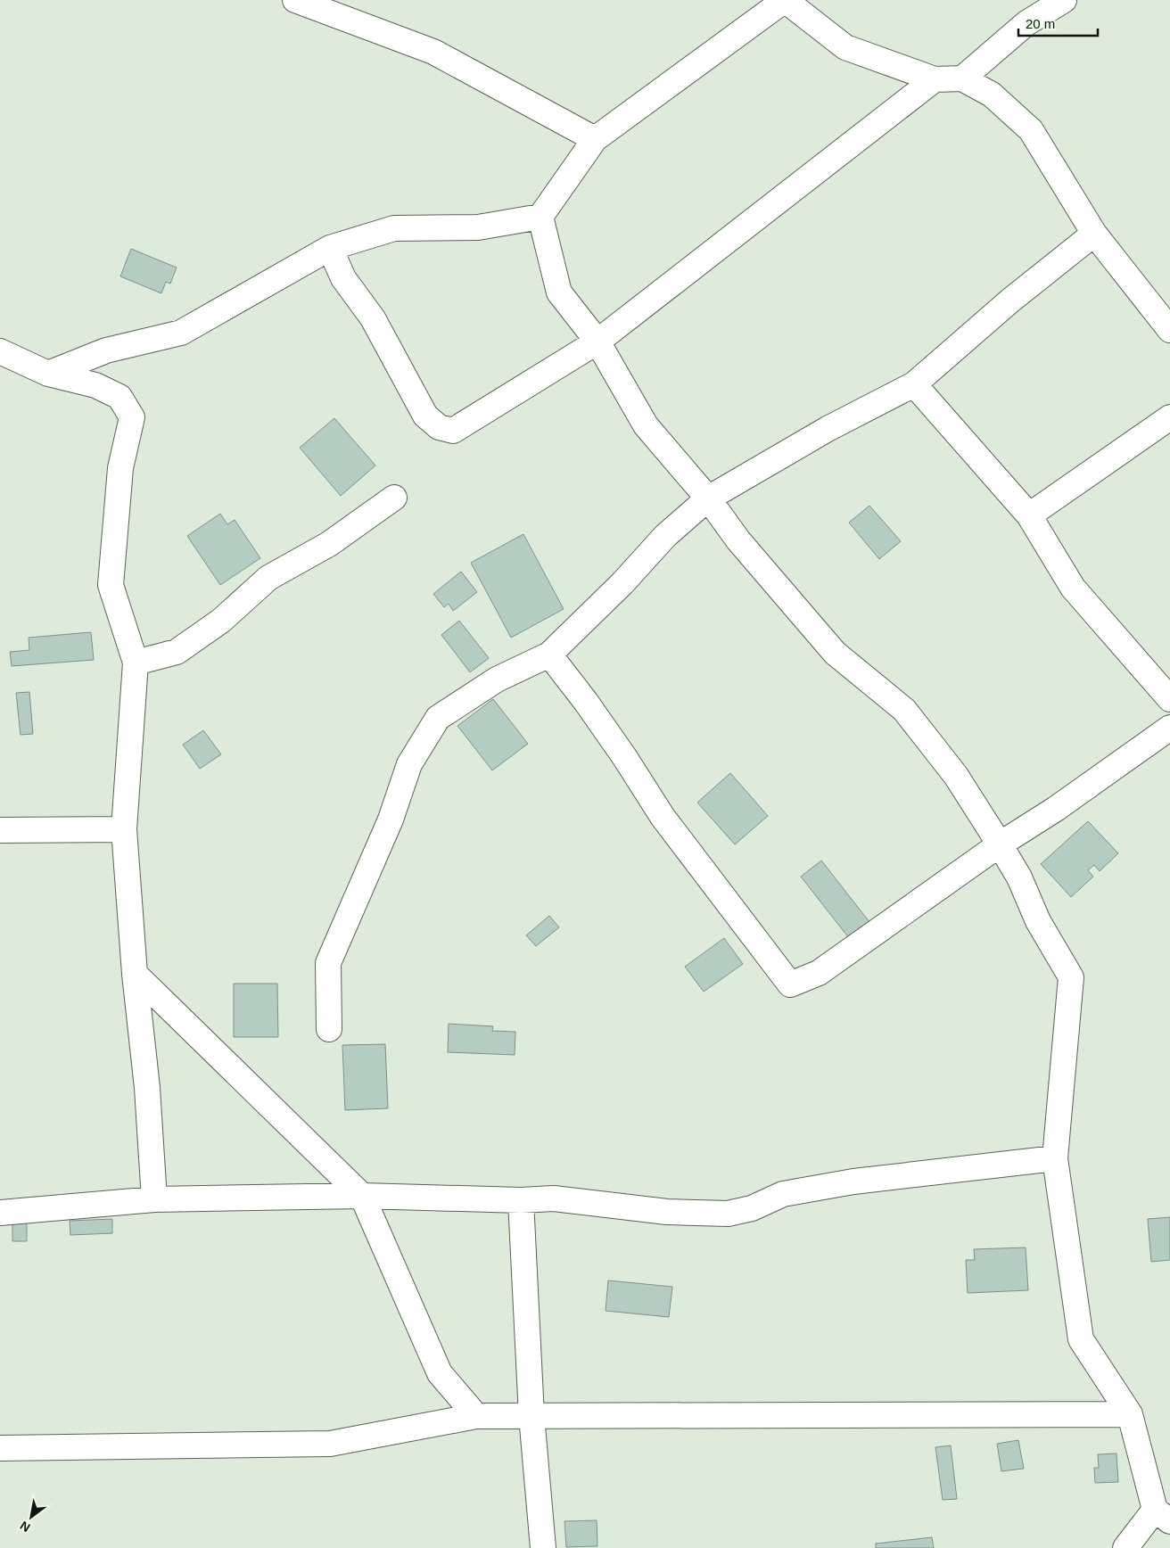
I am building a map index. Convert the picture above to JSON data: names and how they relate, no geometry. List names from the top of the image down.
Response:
{
  "scale_bar": "20 m",
  "north": "bottom left"
}
